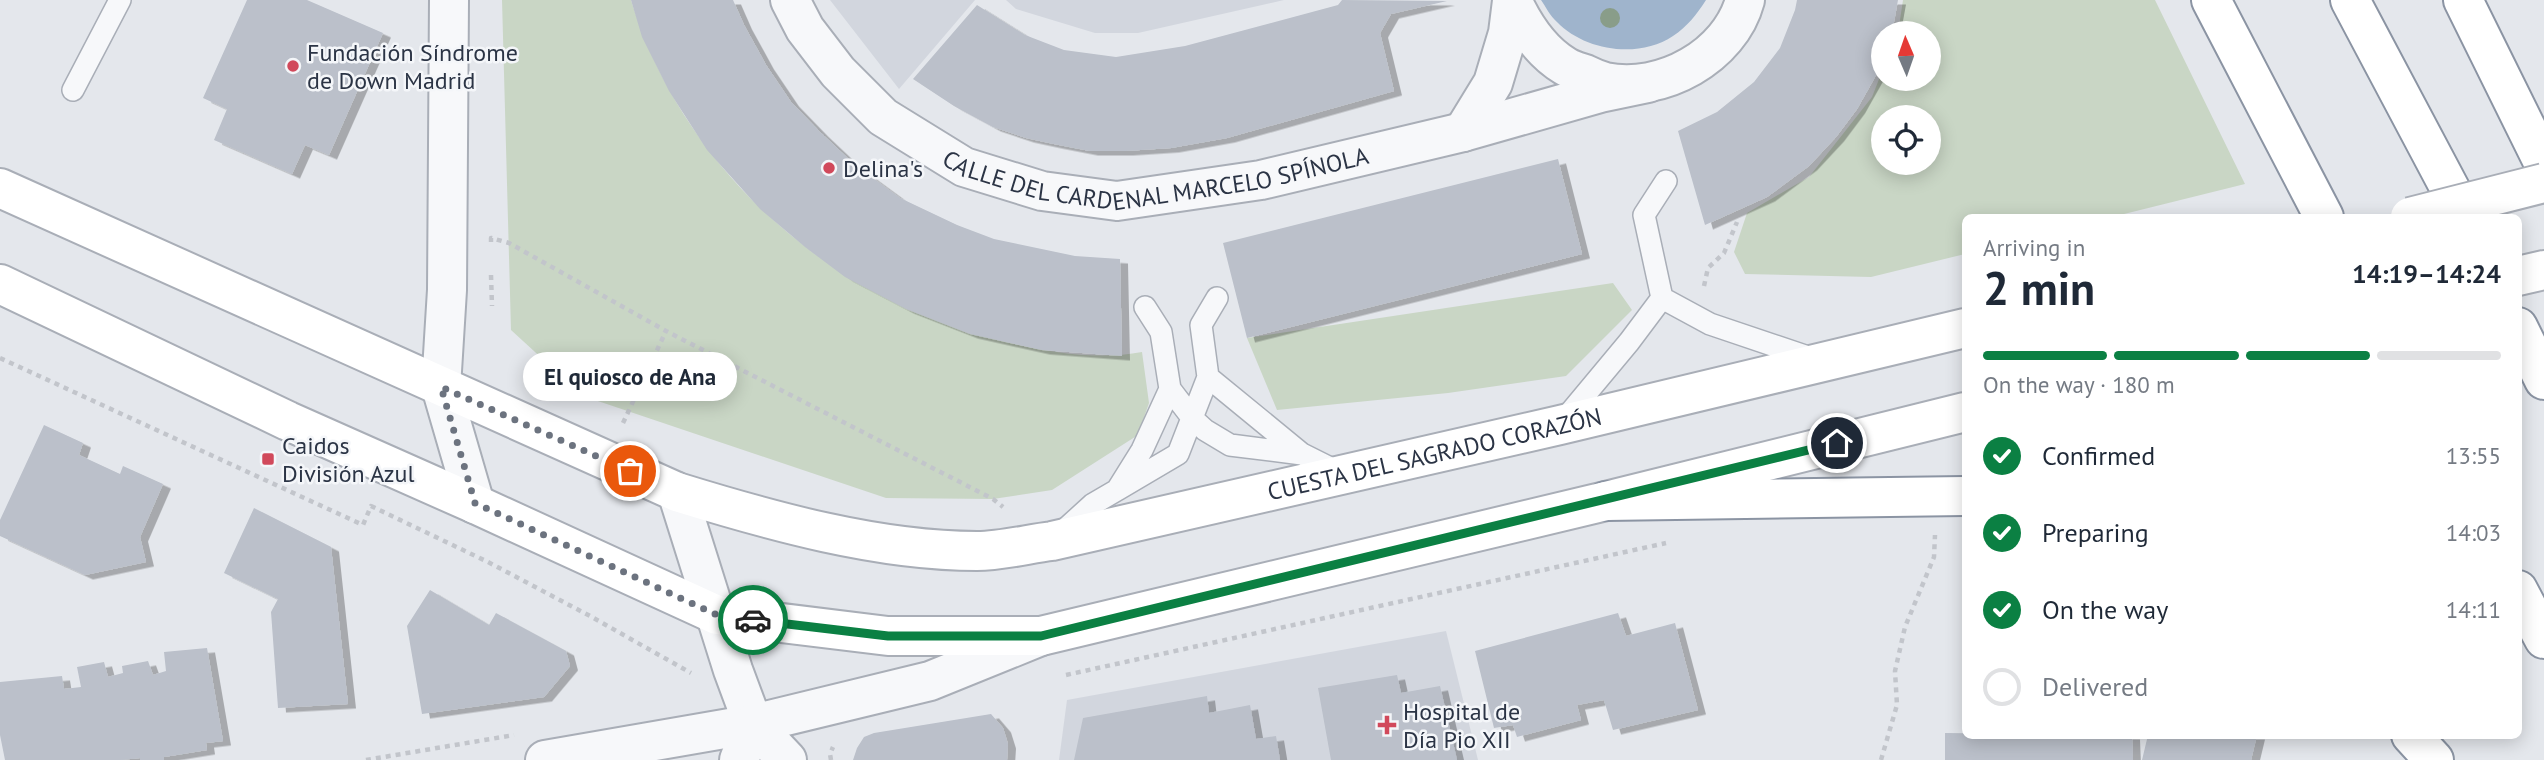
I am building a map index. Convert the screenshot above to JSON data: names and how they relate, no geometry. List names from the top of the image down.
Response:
{
  "streets": {
    "main road": ["CUESTA DEL SAGRADO CORAZÓN"],
    "street": ["CALLE DEL CARDENAL MARCELO SPÍNOLA"]
  },
  "places": {
    "other": ["Fundación Síndrome de Down Madrid", "Delina's", "El quiosco de Ana"],
    "transit": ["Caidos División Azul"],
    "health": ["Hospital de Día Pio XII"]
  },
  "north": "top",
  "page": {
    "heading": ["2 min", "Arriving in", "14:19–14:24"],
    "bar": "On the way · 180 m",
    "bubble": "El quiosco de Ana",
    "list": [
      ["Confirmed", "13:55"],
      ["Preparing", "14:03"],
      ["On the way", "14:11"],
      "Delivered"
    ]
  }
}
